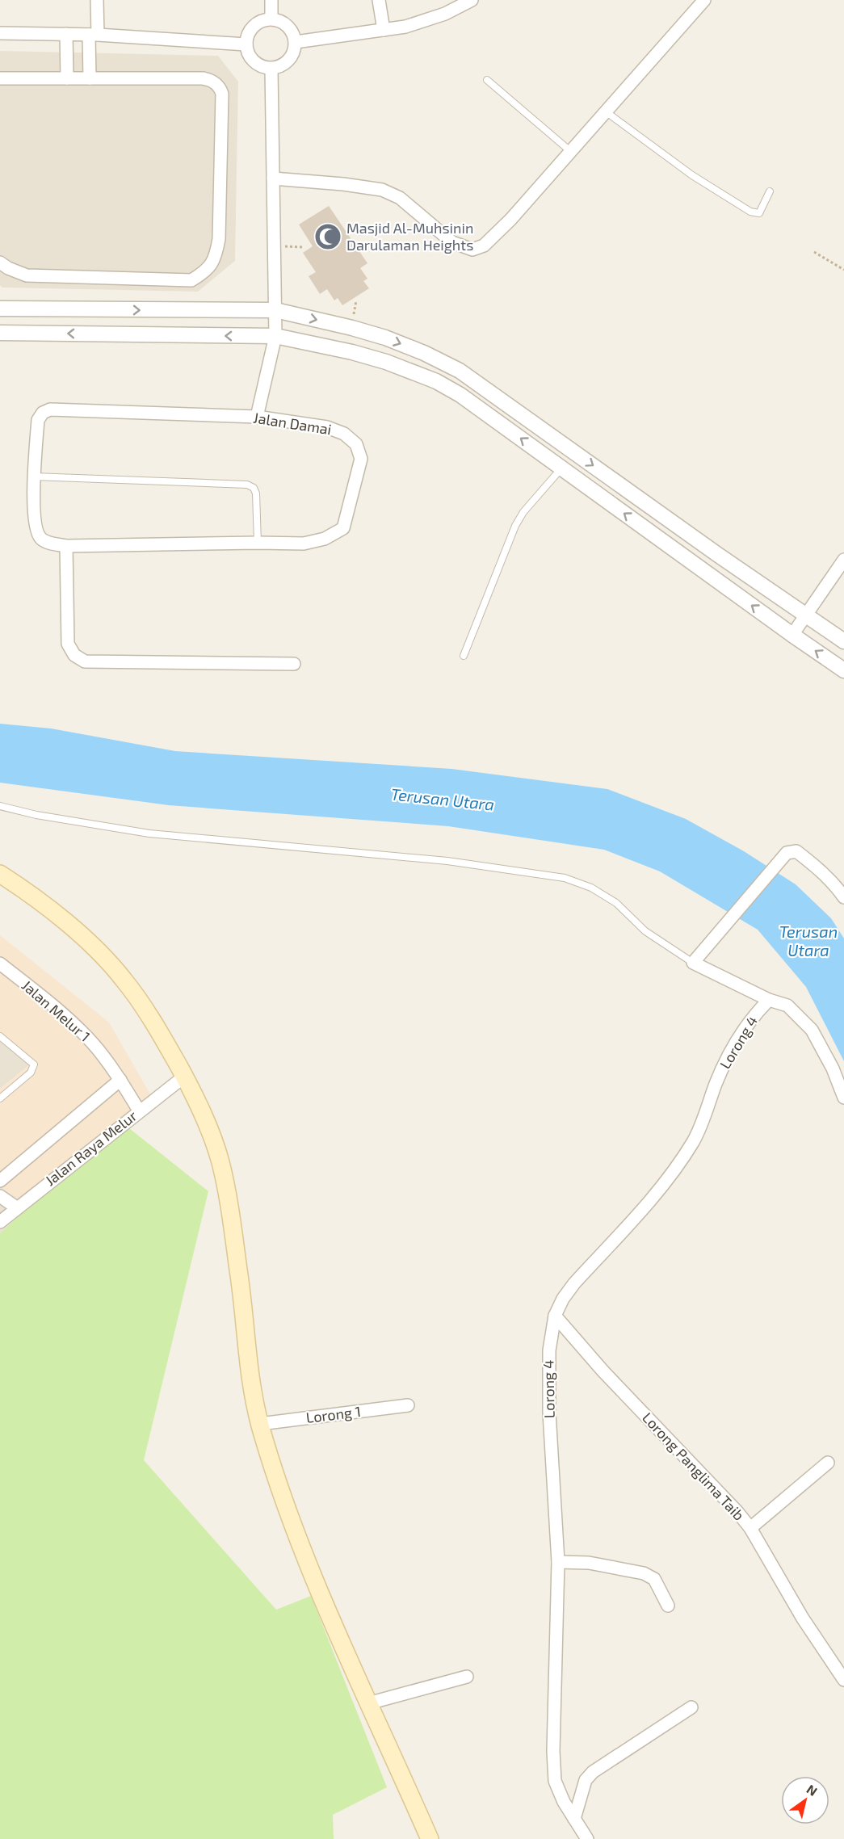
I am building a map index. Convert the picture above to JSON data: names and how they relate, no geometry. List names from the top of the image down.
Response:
{
  "streets": {
    "street": [
      "Jalan Damai",
      "Jalan Melur 1",
      "Lorong 4",
      "Jalan Raya Melur",
      "Lorong 1",
      "Lorong Panglima Taib"
    ]
  },
  "crossings": [
    ["Jalan Melur 1", "Jalan Raya Melur"],
    ["Lorong 4", "Lorong Panglima Taib"]
  ],
  "water": ["Terusan Utara"],
  "places": {
    "mosque": ["Masjid Al-Muhsinin Darulaman Heights"]
  },
  "north": "top right"
}
